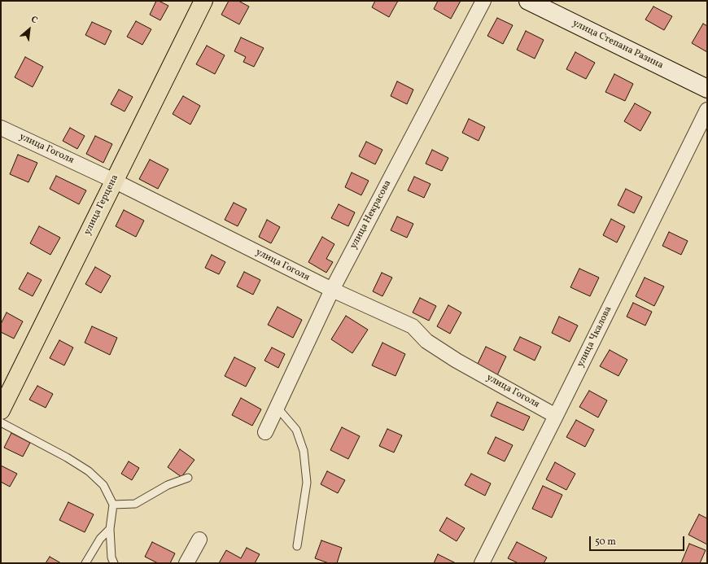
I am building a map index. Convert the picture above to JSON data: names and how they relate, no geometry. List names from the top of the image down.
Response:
{
  "streets": {
    "main road": ["улица Степана Разина", "улица Герцена"],
    "street": ["улица Гоголя", "улица Некрасова", "улица Чкалова"]
  },
  "crossings": [
    ["улица Гоголя", "улица Герцена"],
    ["улица Гоголя", "улица Некрасова"],
    ["улица Гоголя", "улица Чкалова"]
  ],
  "scale_bar": "50 m",
  "north": "top right"
}
